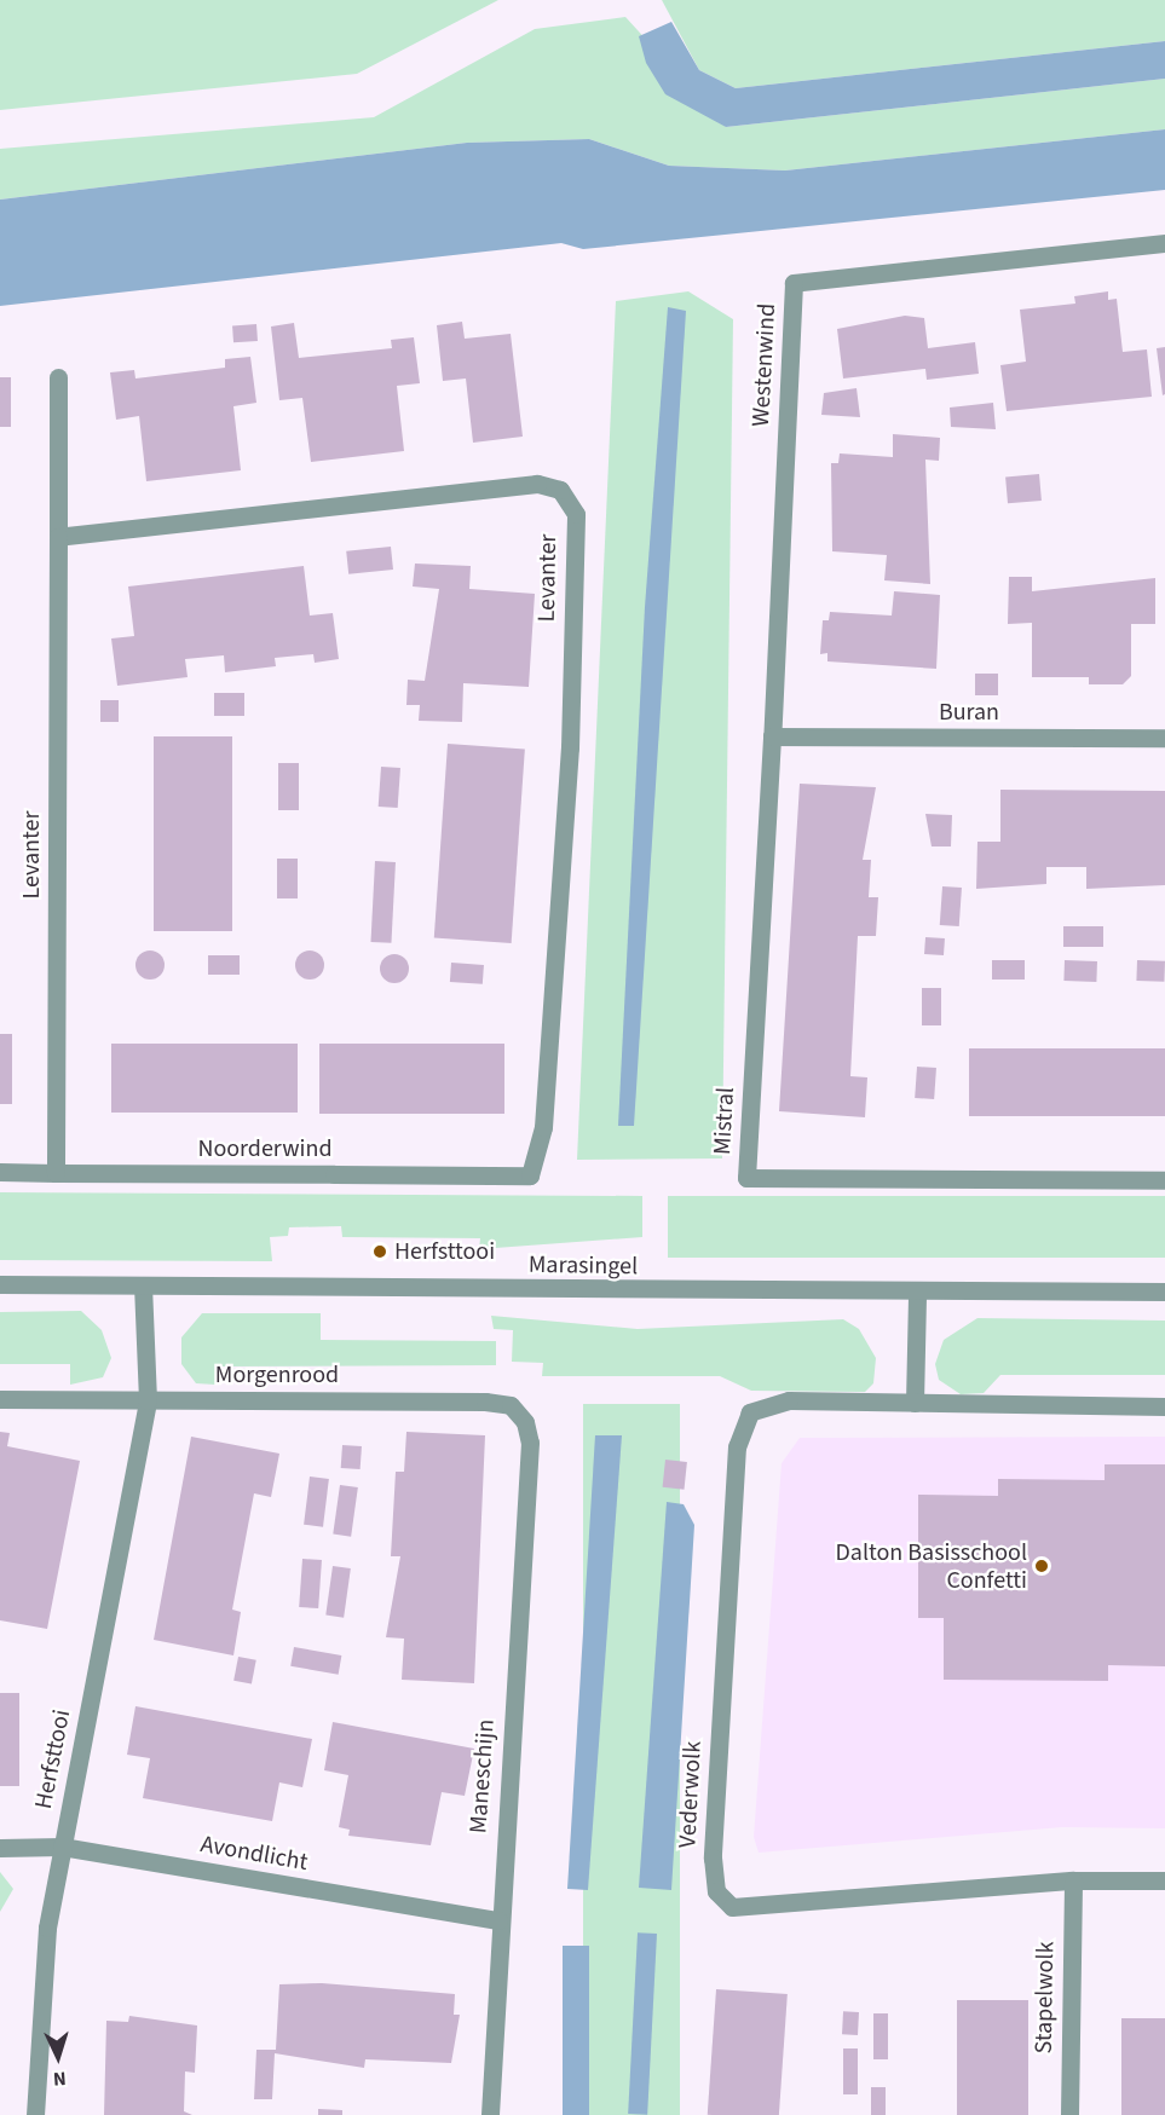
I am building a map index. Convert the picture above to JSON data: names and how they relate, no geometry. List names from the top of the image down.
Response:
{
  "streets": {
    "street": [
      "Westenwind",
      "Levanter",
      "Buran",
      "Mistral",
      "Noorderwind",
      "Marasingel",
      "Morgenrood",
      "Herfsttooi",
      "Maneschijn",
      "Vederwolk",
      "Avondlicht",
      "Stapelwolk"
    ]
  },
  "crossings": [
    ["Westenwind", "Buran"],
    ["Westenwind", "Mistral"],
    ["Levanter", "Noorderwind"],
    ["Buran", "Mistral"],
    ["Marasingel", "Herfsttooi"],
    ["Morgenrood", "Herfsttooi"],
    ["Morgenrood", "Maneschijn"],
    ["Herfsttooi", "Avondlicht"],
    ["Maneschijn", "Avondlicht"],
    ["Vederwolk", "Stapelwolk"]
  ],
  "places": ["Herfsttooi", "Dalton Basisschool Confetti"],
  "north": "bottom"
}
